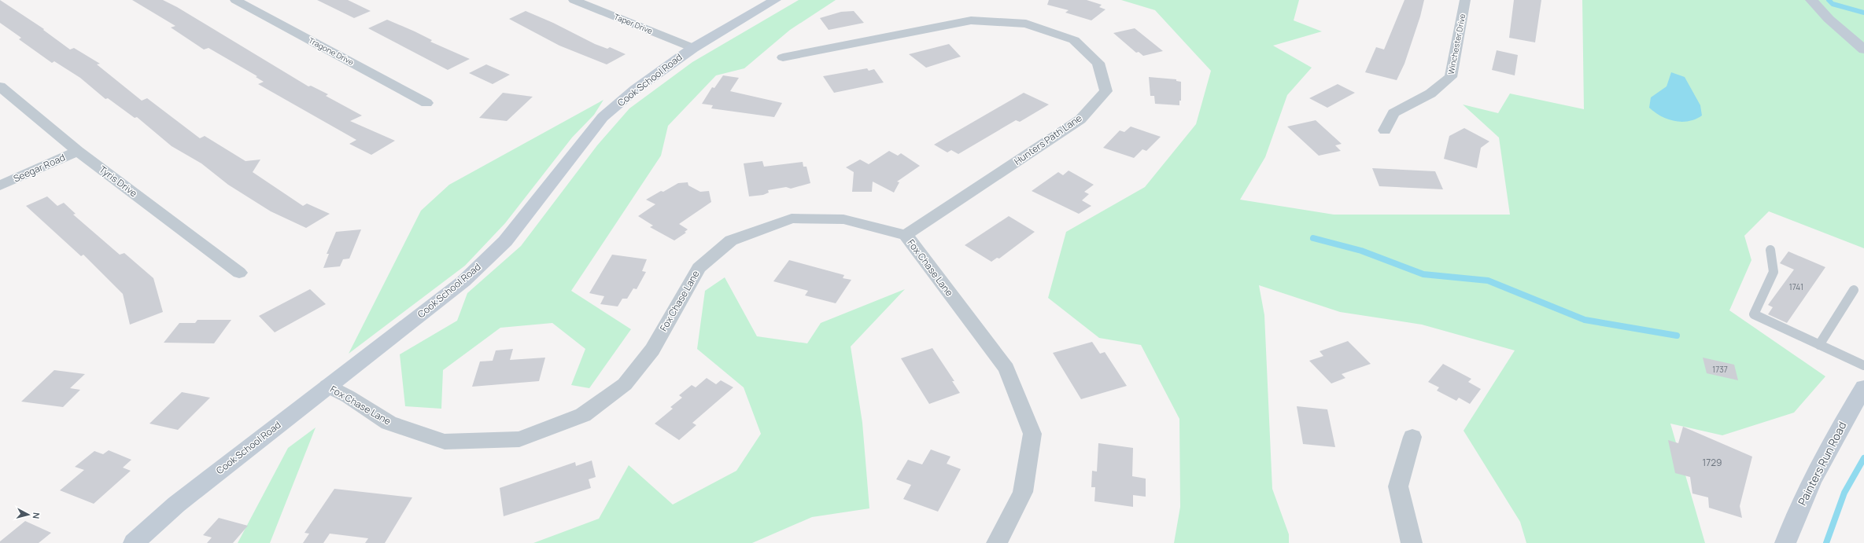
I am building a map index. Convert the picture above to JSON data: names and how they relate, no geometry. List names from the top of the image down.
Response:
{
  "streets": {
    "street": [
      "Taper Drive",
      "Winchester Drive",
      "Tragone Drive",
      "Cook School Road",
      "Hunters Path Lane",
      "Seegar Road",
      "Tyris Drive",
      "Fox Chase Lane",
      "Painters Run Road"
    ]
  },
  "crossings": [
    ["Taper Drive", "Cook School Road"],
    ["Cook School Road", "Fox Chase Lane"],
    ["Hunters Path Lane", "Fox Chase Lane"],
    ["Seegar Road", "Tyris Drive"]
  ],
  "house_numbers": ["1741", "1737", "1729"],
  "north": "right"
}
